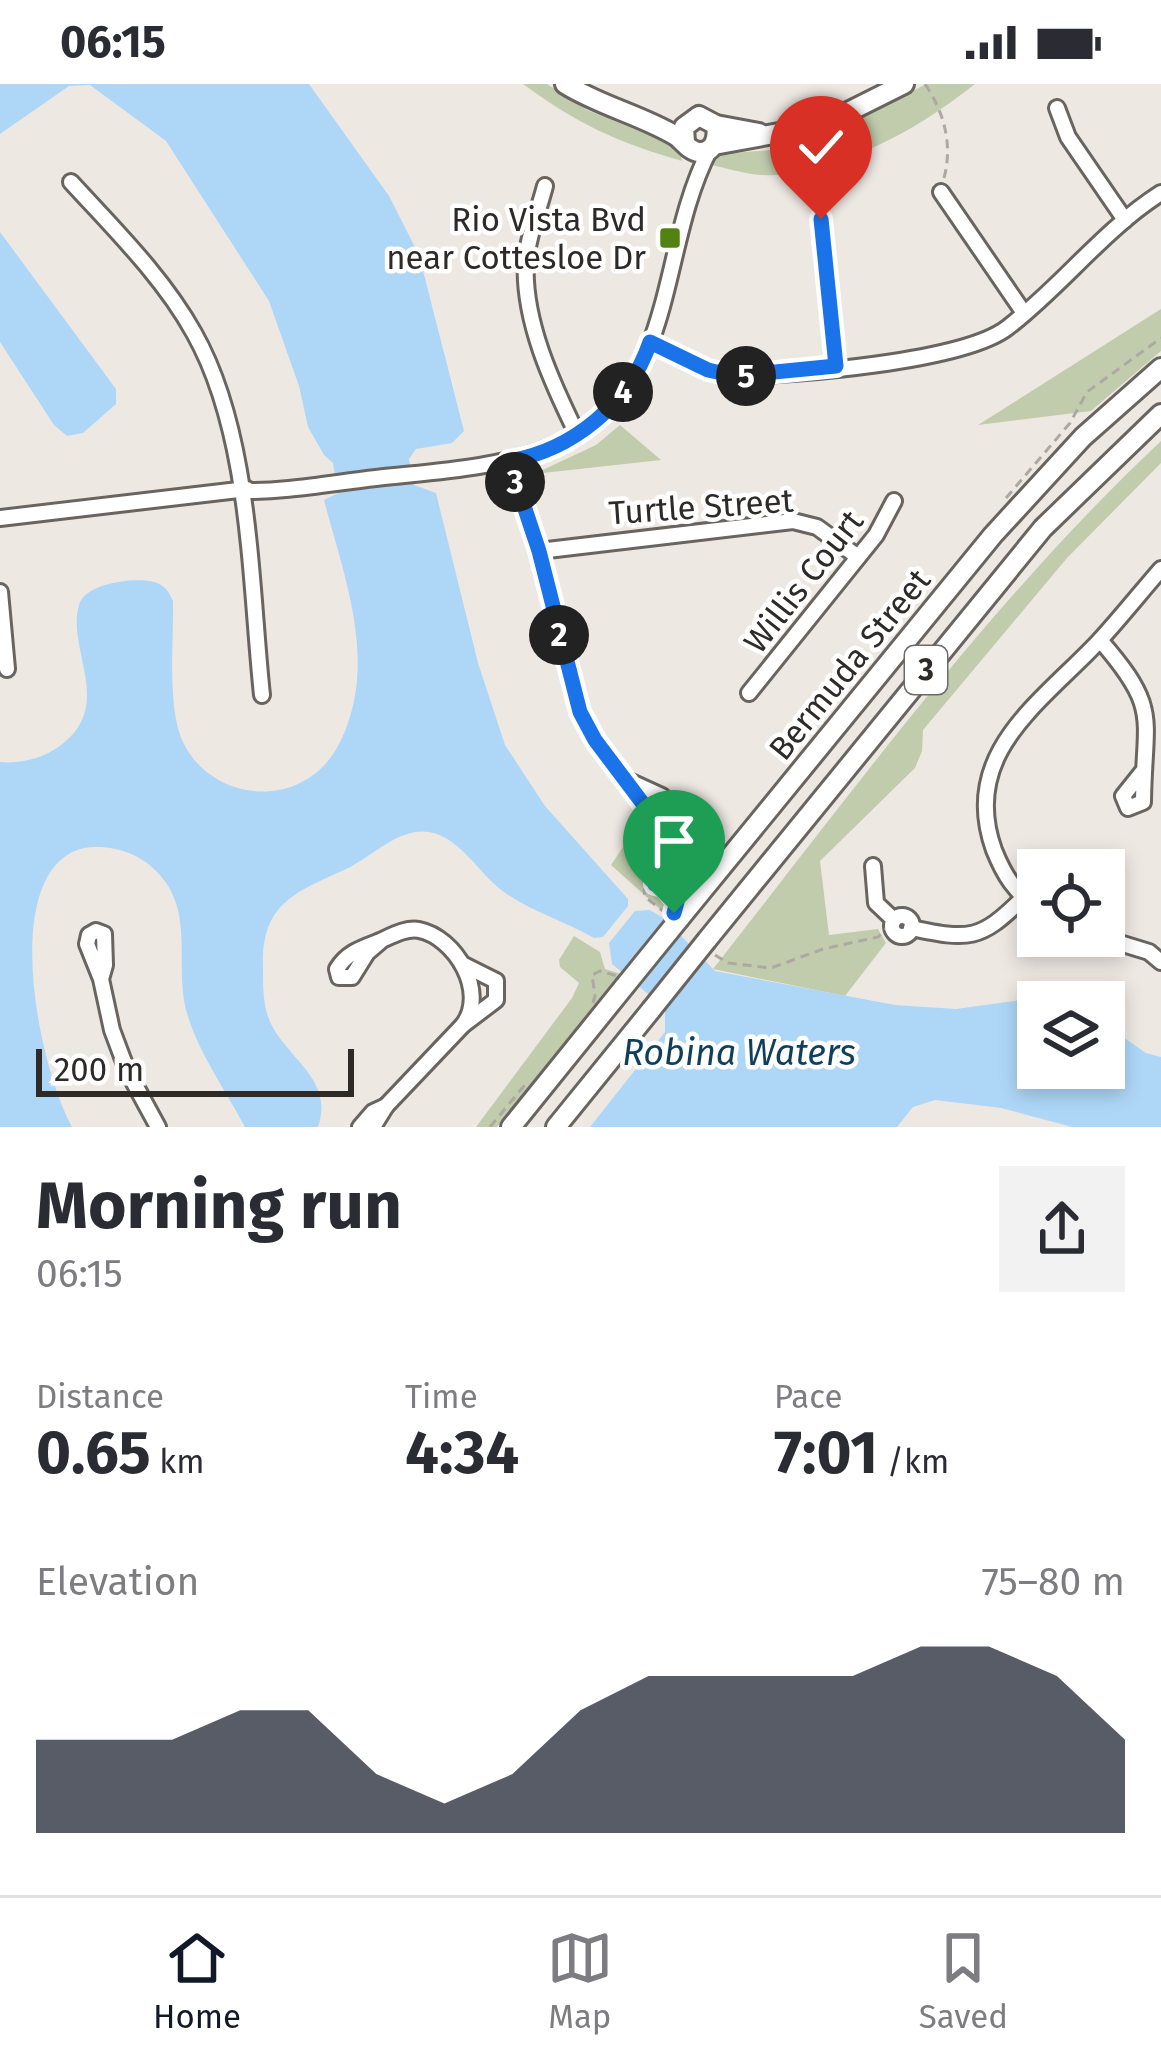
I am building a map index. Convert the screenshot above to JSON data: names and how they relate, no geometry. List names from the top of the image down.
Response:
{
  "streets": {
    "main road": ["Bermuda Street", "3"],
    "street": ["Turtle Street", "Willis Court"]
  },
  "crossings": [
    ["Turtle Street", "Willis Court"]
  ],
  "water": ["Robina Waters"],
  "places": {
    "transit": ["Rio Vista Bvd near Cottesloe Dr"]
  },
  "scale_bar": "200 m",
  "page": {
    "status": "06:15",
    "pins": [
      "5",
      "4",
      "3",
      "2"
    ],
    "scale": "200 m",
    "heading": ["Morning run", "06:15"],
    "stats": [
      ["Distance", "0.65 km"],
      ["Time", "4:34"],
      ["Pace", "7:01 /km"]
    ],
    "chart": ["Elevation", "75–80 m"],
    "tabs": ["Home", "Map", "Saved"]
  }
}
